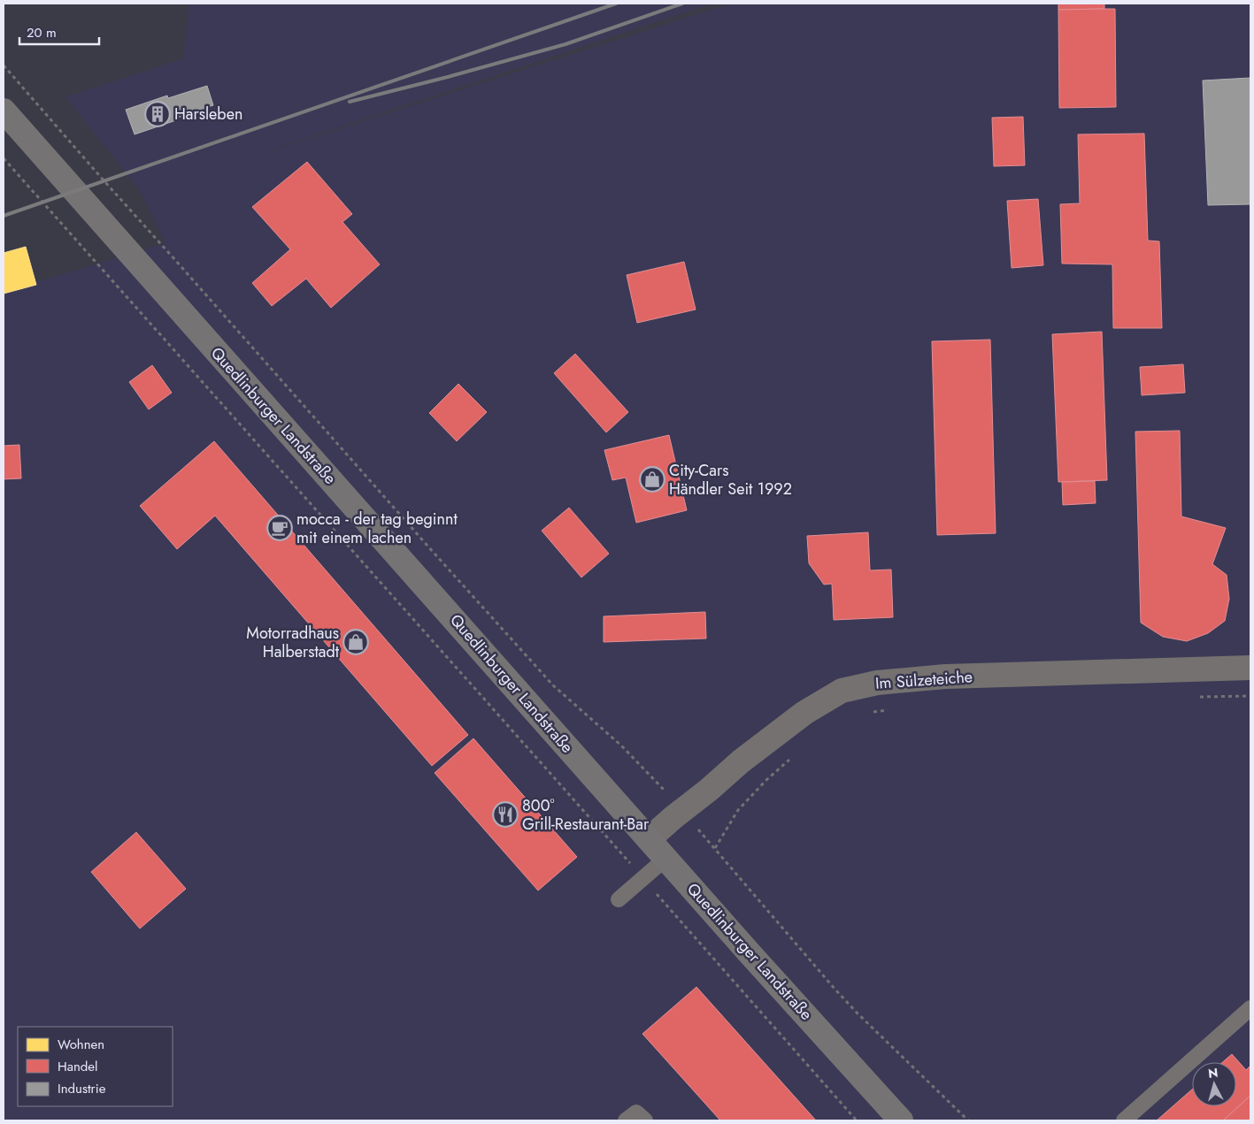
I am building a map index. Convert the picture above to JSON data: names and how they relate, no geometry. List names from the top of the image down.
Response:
{
  "streets": {
    "main road": ["Quedlinburger Landstraße"],
    "street": ["Im Sülzeteiche"]
  },
  "crossings": [
    ["Quedlinburger Landstraße", "Im Sülzeteiche"]
  ],
  "places": {
    "building": ["Harsleben"],
    "shop": ["City-Cars Händler Seit 1992", "Motorradhaus Halberstadt"],
    "cafe": ["mocca - der tag beginnt mit einem lachen"],
    "restaurant": ["800° Grill-Restaurant-Bar"]
  },
  "legend": ["Wohnen", "Handel", "Industrie"],
  "scale_bar": "20 m",
  "north": "top"
}
